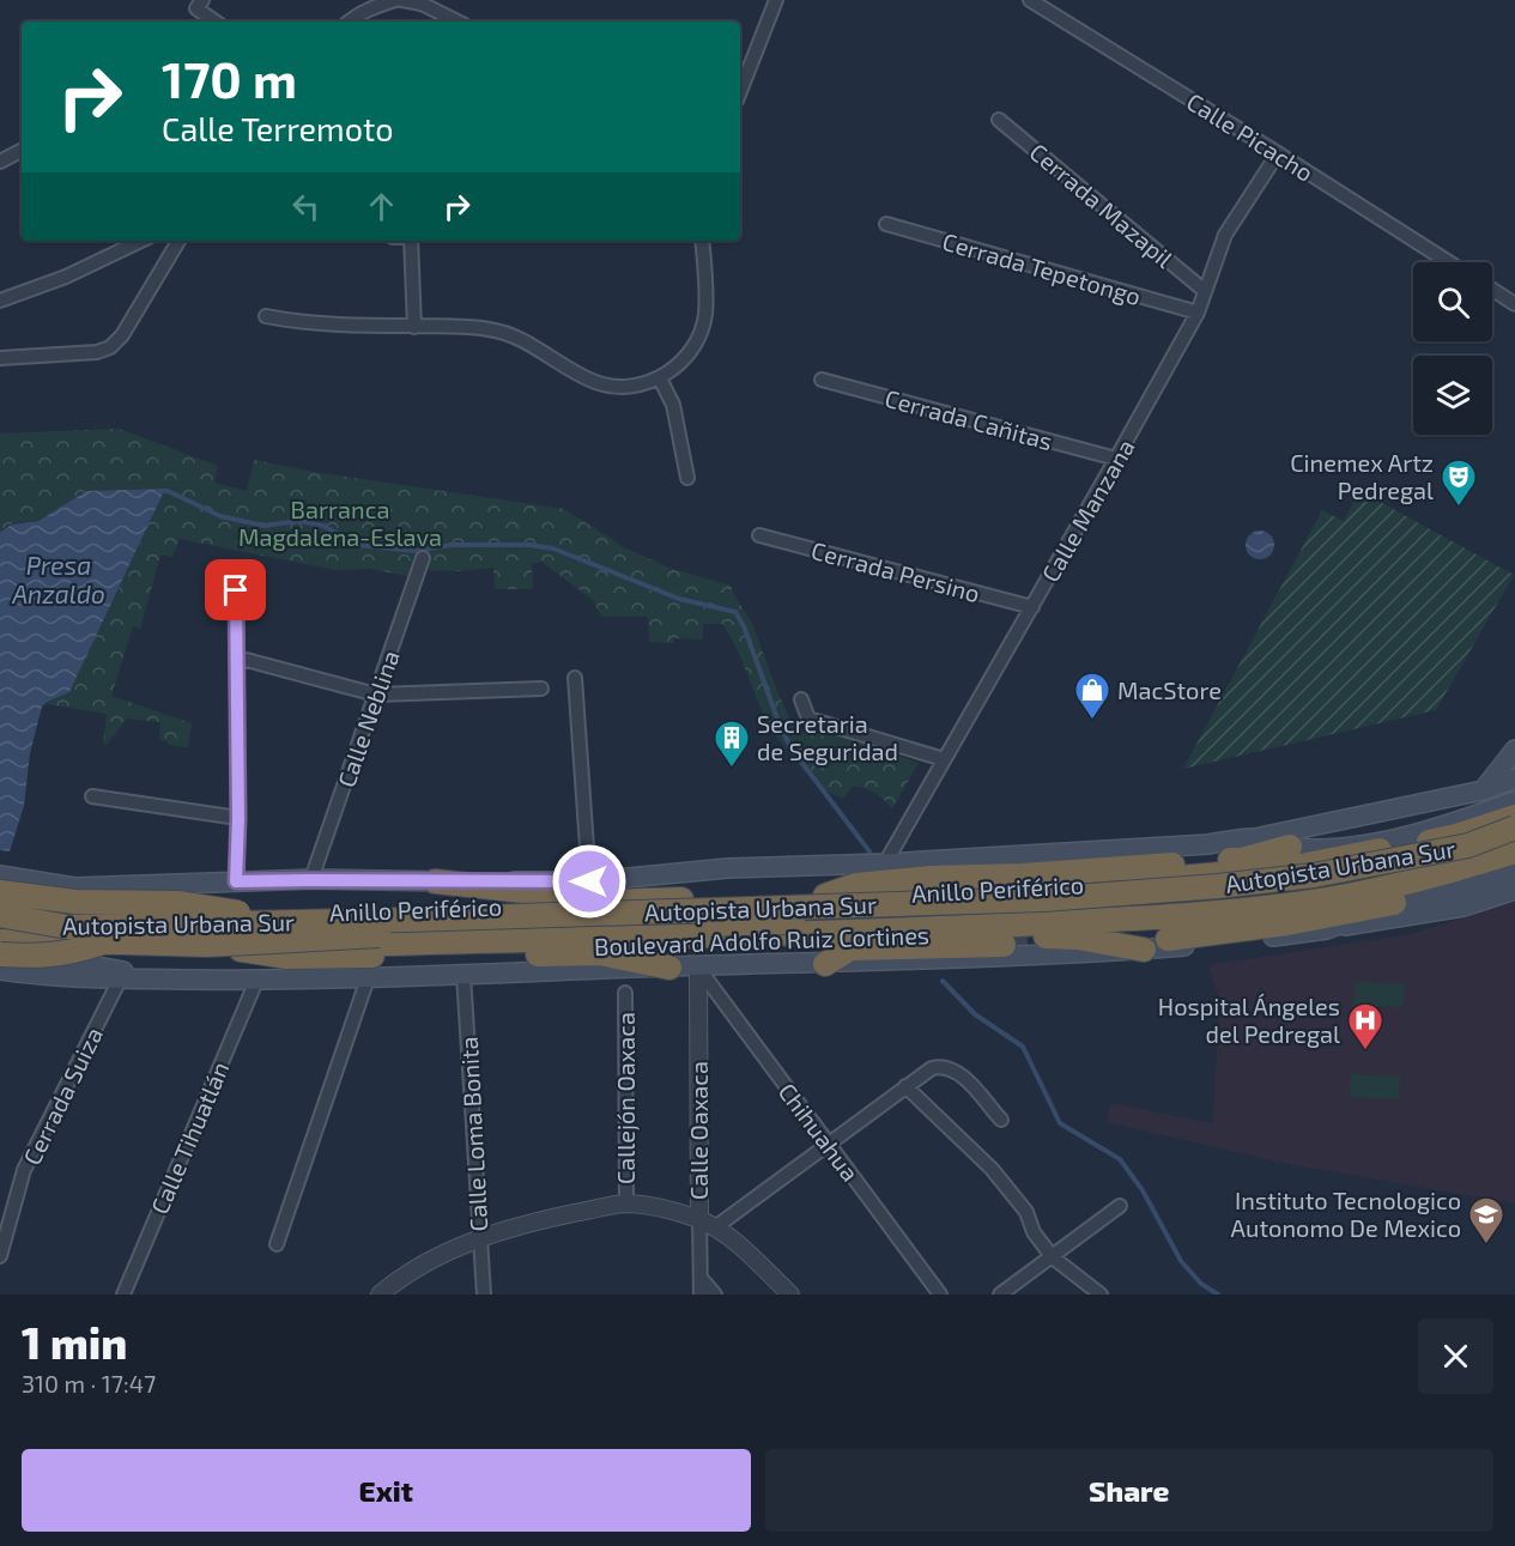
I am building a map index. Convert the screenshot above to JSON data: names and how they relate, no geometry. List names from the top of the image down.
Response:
{
  "streets": {
    "highway": ["Autopista Urbana Sur", "Anillo Periférico"],
    "main road": ["Boulevard Adolfo Ruiz Cortines"],
    "street": [
      "Calle Picacho",
      "Cerrada Mazapil",
      "Cerrada Tepetongo",
      "Cerrada Cañitas",
      "Calle Manzana",
      "Cerrada Persino",
      "Calle Neblina",
      "Cerrada Suiza",
      "Callejón Oaxaca",
      "Calle Oaxaca",
      "Chihuahua",
      "Calle Loma Bonita",
      "Calle Tihuatlán"
    ]
  },
  "crossings": [
    ["Calle Picacho", "Calle Manzana"],
    ["Cerrada Mazapil", "Calle Manzana"],
    ["Cerrada Tepetongo", "Calle Manzana"],
    ["Cerrada Cañitas", "Calle Manzana"],
    ["Calle Manzana", "Cerrada Persino"],
    ["Boulevard Adolfo Ruiz Cortines", "Cerrada Suiza"],
    ["Boulevard Adolfo Ruiz Cortines", "Calle Oaxaca"],
    ["Boulevard Adolfo Ruiz Cortines", "Chihuahua"],
    ["Boulevard Adolfo Ruiz Cortines", "Calle Loma Bonita"],
    ["Boulevard Adolfo Ruiz Cortines", "Calle Tihuatlán"],
    ["Calle Oaxaca", "Chihuahua"]
  ],
  "water": ["Presa Anzaldo"],
  "parks": ["Barranca Magdalena-Eslava"],
  "places": {
    "theatre": ["Cinemex Artz Pedregal"],
    "shop": ["MacStore"],
    "building": ["Secretaria de Seguridad"],
    "hospital": ["Hospital Ángeles del Pedregal"],
    "school or university": ["Instituto Tecnologico Autonomo De Mexico"]
  },
  "page": {
    "turn": ["170 m", "Calle Terremoto"],
    "heading": ["1 min", "310 m · 17:47"],
    "buttons": ["Exit", "Share"]
  }
}
